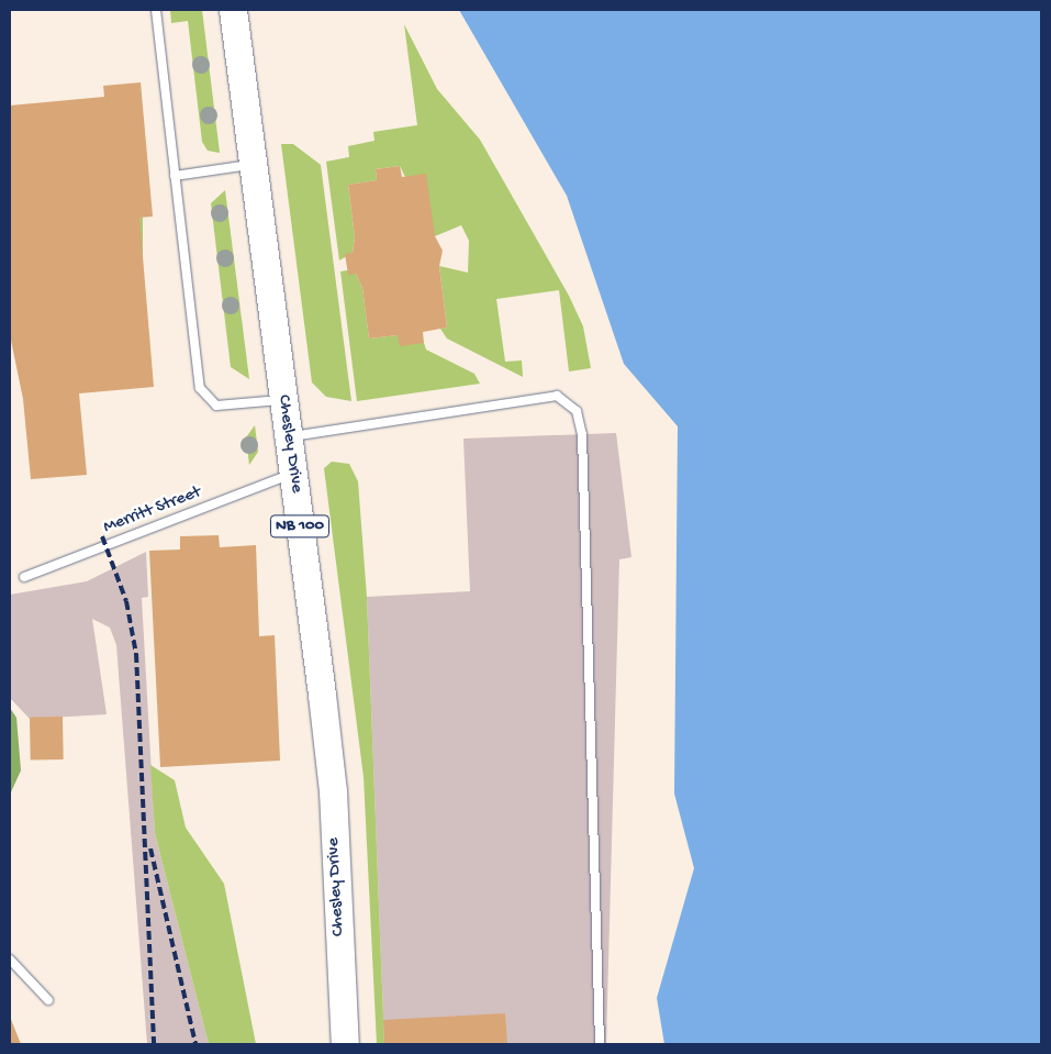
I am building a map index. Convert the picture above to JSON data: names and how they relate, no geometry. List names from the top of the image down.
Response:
{
  "streets": {
    "main road": ["Chesley Drive", "NB 100"],
    "lane": ["Merritt Street"]
  },
  "crossings": [
    ["Chesley Drive", "Merritt Street"]
  ]
}
